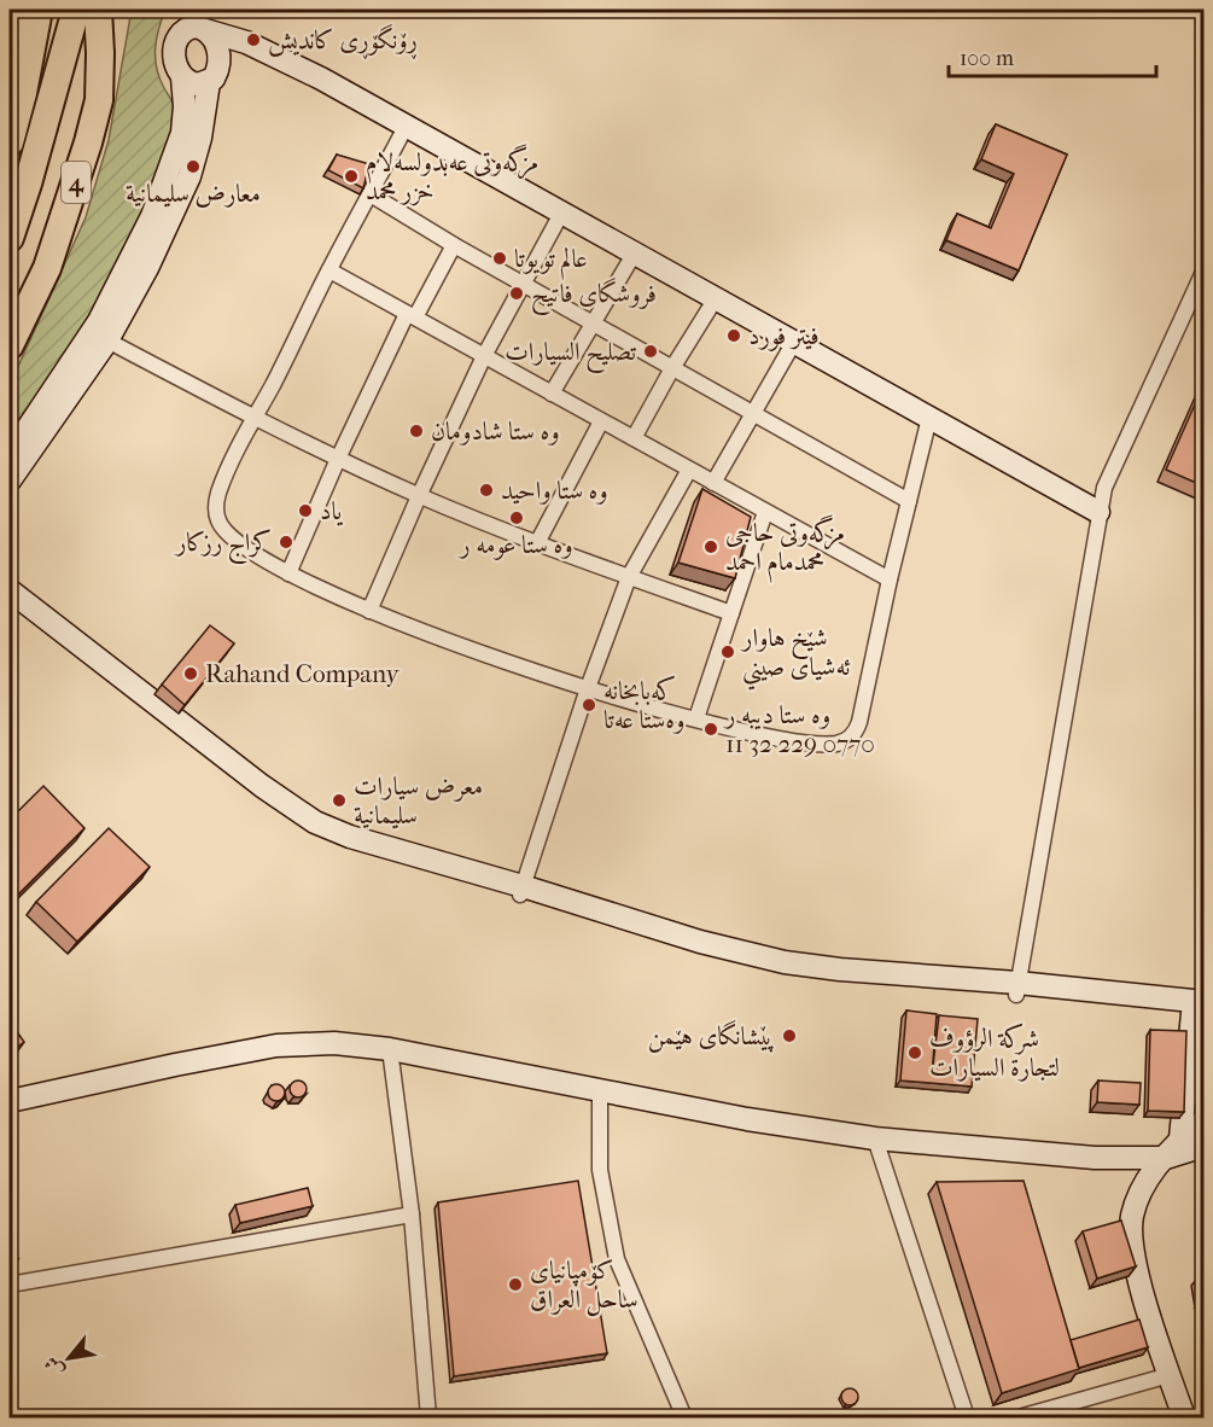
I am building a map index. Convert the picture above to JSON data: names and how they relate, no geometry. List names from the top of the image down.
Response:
{
  "streets": {
    "highway": ["4"]
  },
  "places": [
    "ڕۆنگۆڕی کاندیش",
    "معارض سليمانية",
    "مزگەوتی عەبدولسەلام خزر محمد",
    "عالم تويوتا",
    "فروشگاى فاتيح",
    "فيتر فورد",
    "تصليح السيارات",
    "وه ستا شادومان",
    "وه ستا واحید",
    "ياد",
    "وه ستا عومه ر",
    "كراج رزكار",
    "مزگەوتی حاجی محمدمام احمد",
    "شێخ هاوار ئەشیای صيني",
    "Rahand Company",
    "کەبابخانە وەستا عەتا",
    "وه ستا دیبه ر 11 32 229 0770",
    "معرض سيارات سليمانية",
    "پێشانگای هێمن",
    "شركة الرؤوف لتجارة السيارات",
    "کۆمپانیای ساحل العراق"
  ],
  "scale_bar": "100 m",
  "north": "bottom left"
}
